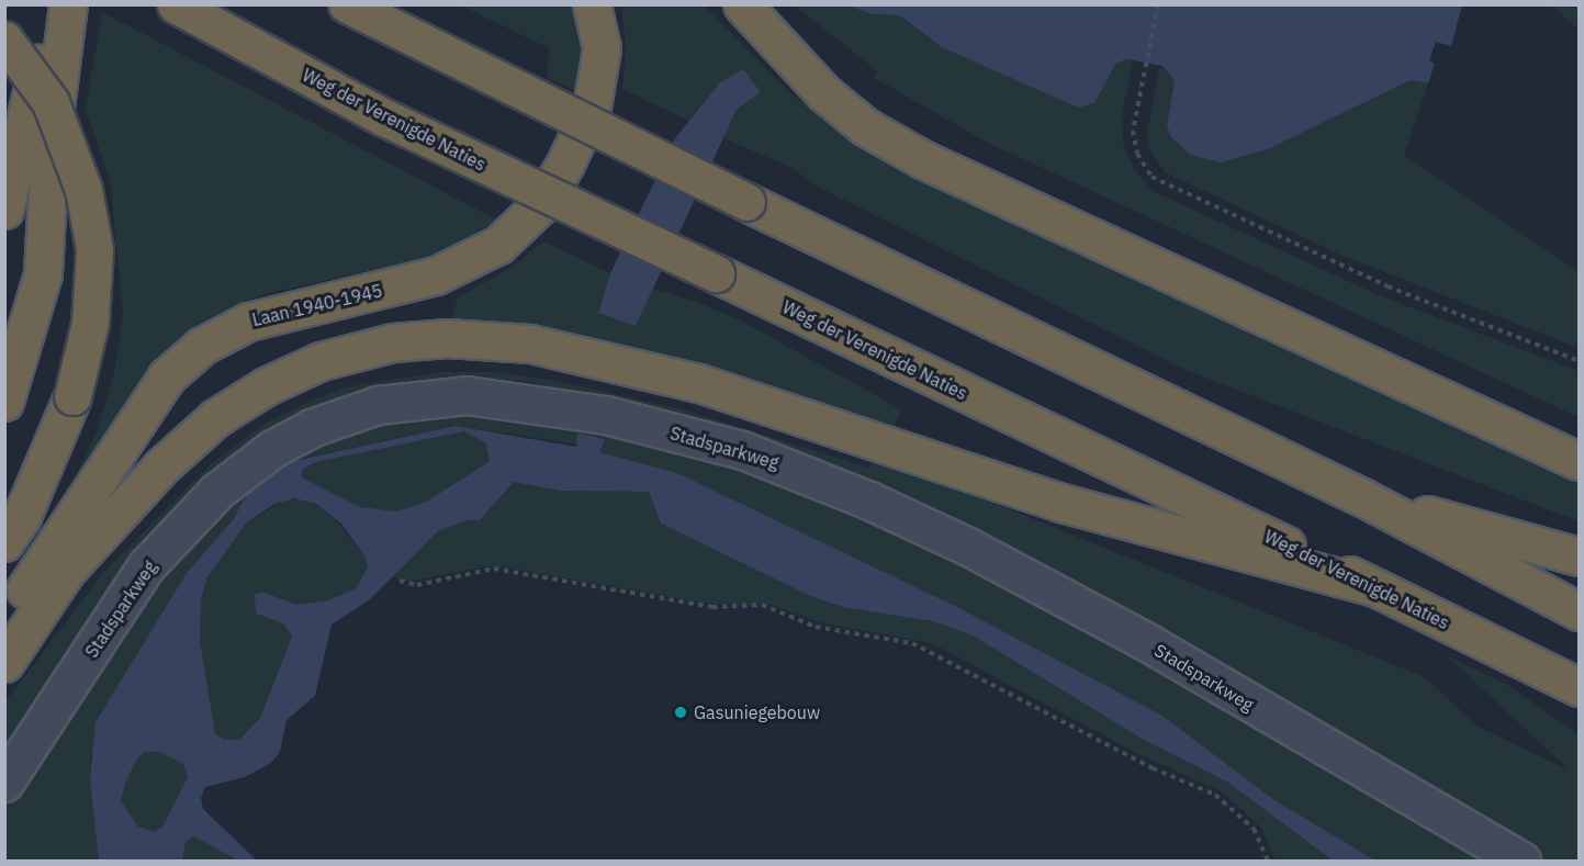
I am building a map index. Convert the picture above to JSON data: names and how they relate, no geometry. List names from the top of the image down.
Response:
{
  "streets": {
    "highway": ["Weg der Verenigde Naties", "Laan 1940-1945"],
    "main road": ["Stadsparkweg"]
  },
  "places": ["Gasuniegebouw"]
}
